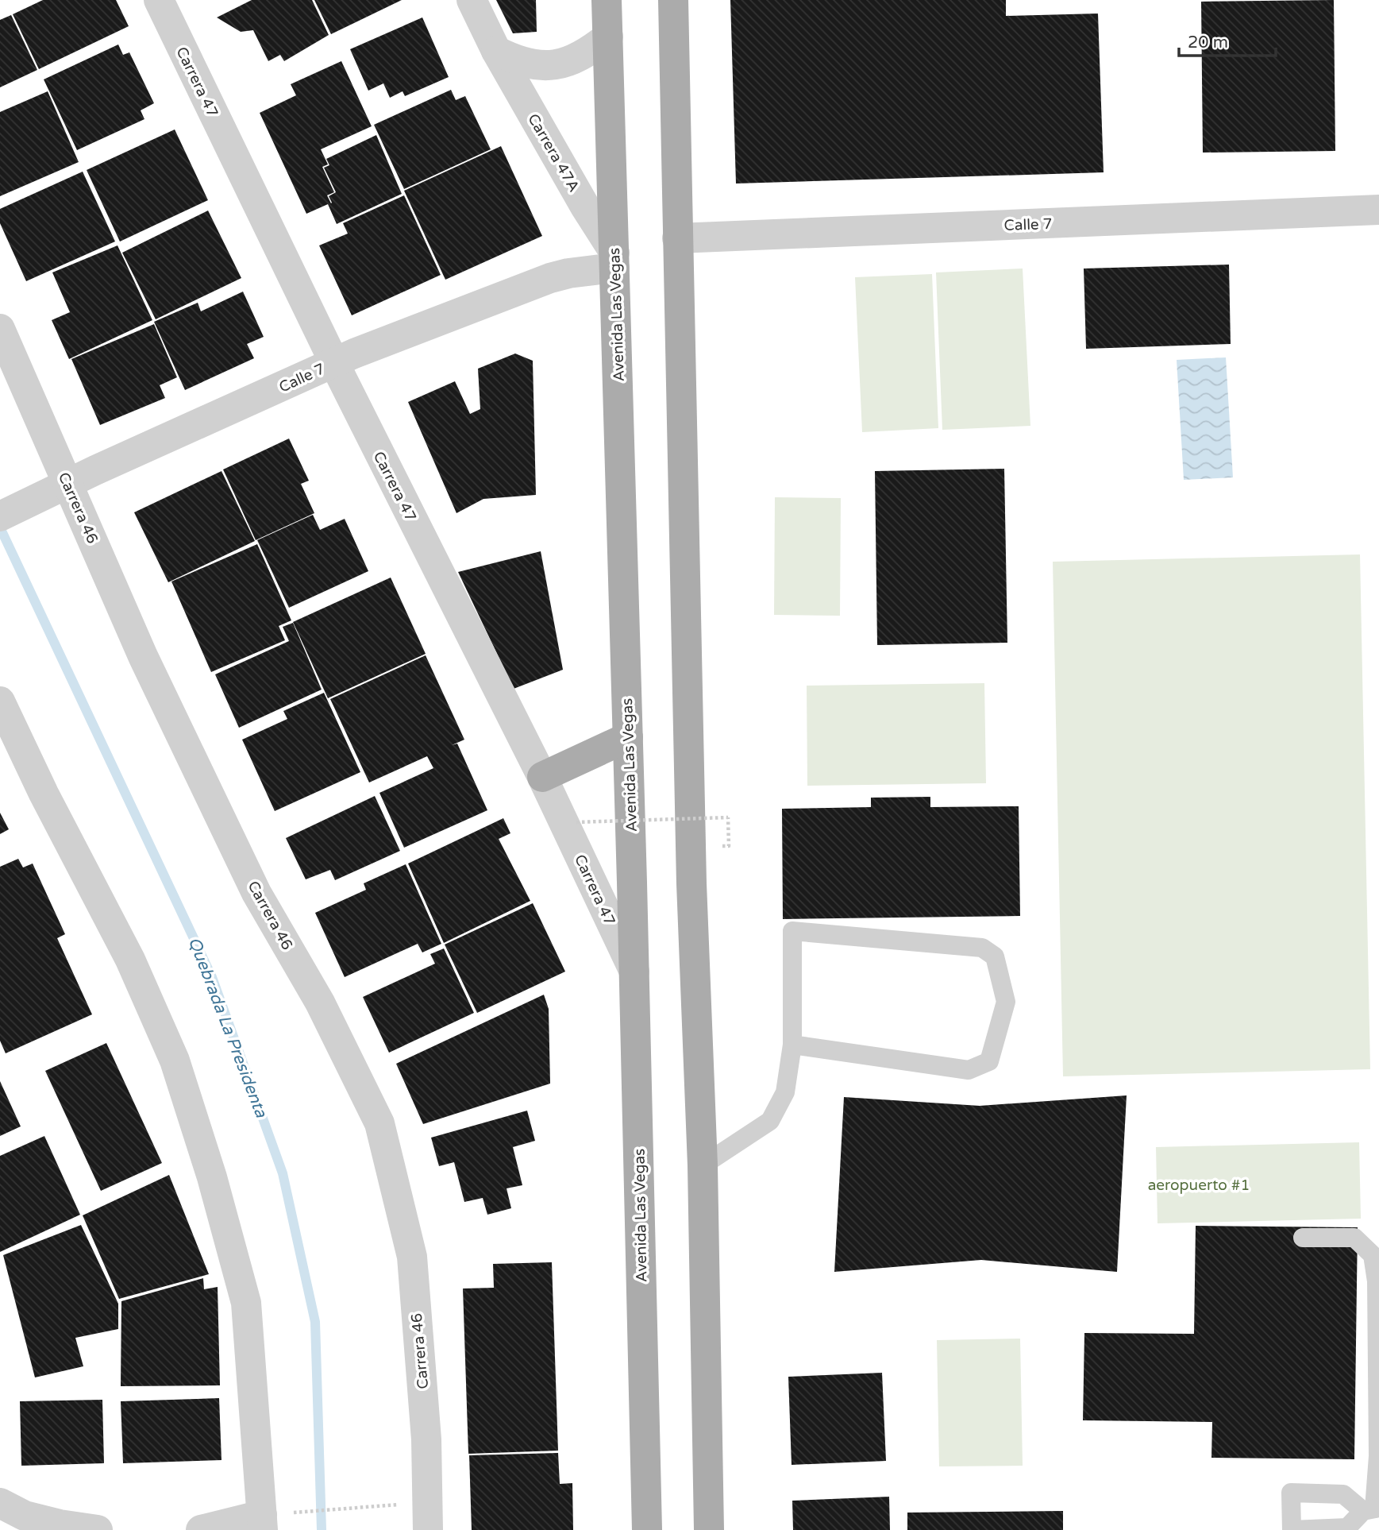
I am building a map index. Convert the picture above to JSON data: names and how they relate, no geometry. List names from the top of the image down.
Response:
{
  "streets": {
    "main road": ["Avenida Las Vegas"],
    "street": [
      "Carrera 47",
      "Carrera 47A",
      "Calle 7",
      "Carrera 46"
    ]
  },
  "crossings": [
    ["Carrera 47", "Calle 7"],
    ["Carrera 47", "Avenida Las Vegas"],
    ["Carrera 47A", "Calle 7"],
    ["Carrera 47A", "Avenida Las Vegas"],
    ["Calle 7", "Avenida Las Vegas"],
    ["Calle 7", "Carrera 46"]
  ],
  "water": ["Quebrada La Presidenta"],
  "parks": ["aeropuerto #1"],
  "scale_bar": "20 m"
}
